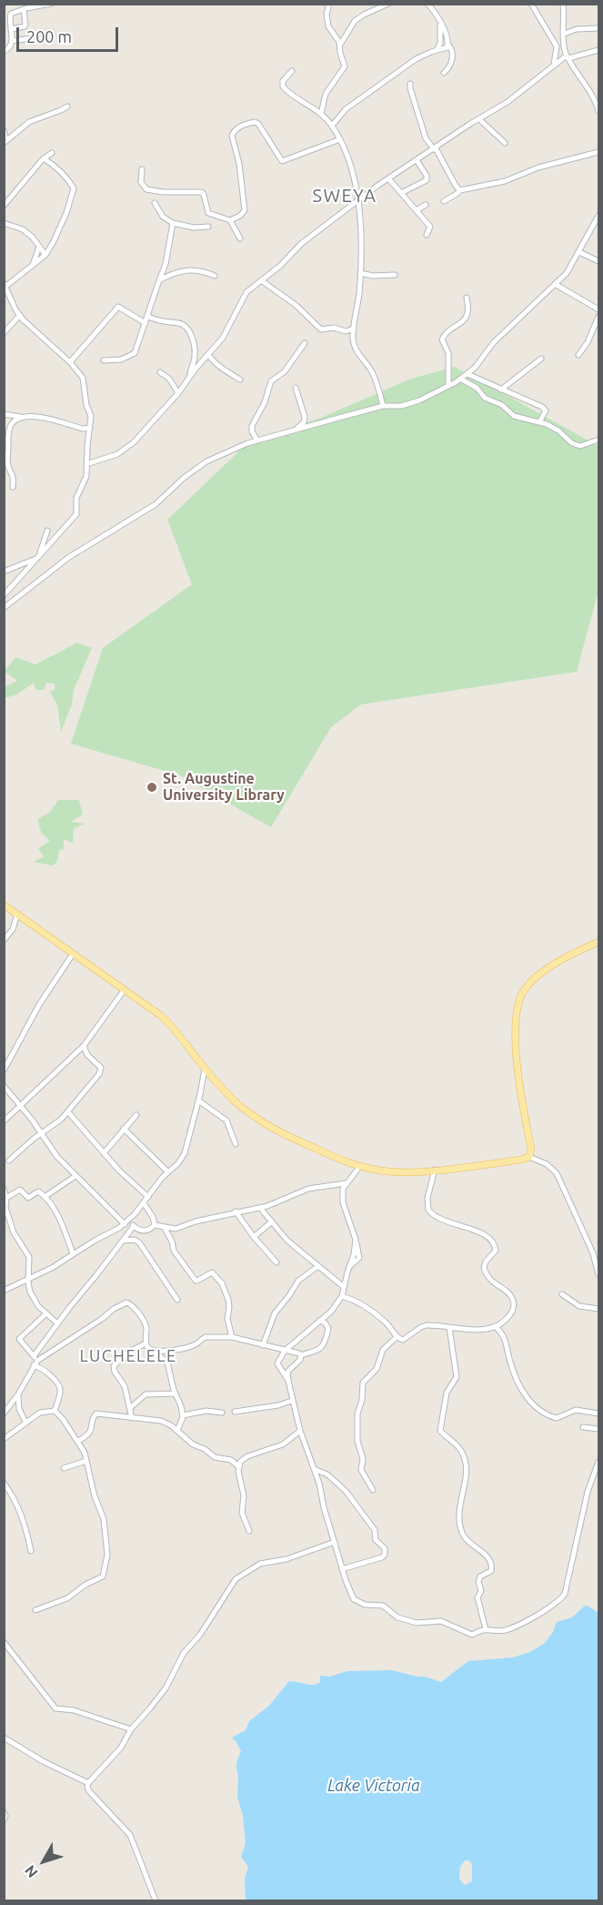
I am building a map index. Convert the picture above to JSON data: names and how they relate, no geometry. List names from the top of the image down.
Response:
{
  "districts": ["SWEYA", "LUCHELELE"],
  "water": ["Lake Victoria"],
  "places": ["St. Augustine University Library"],
  "scale_bar": "200 m",
  "north": "bottom left"
}
